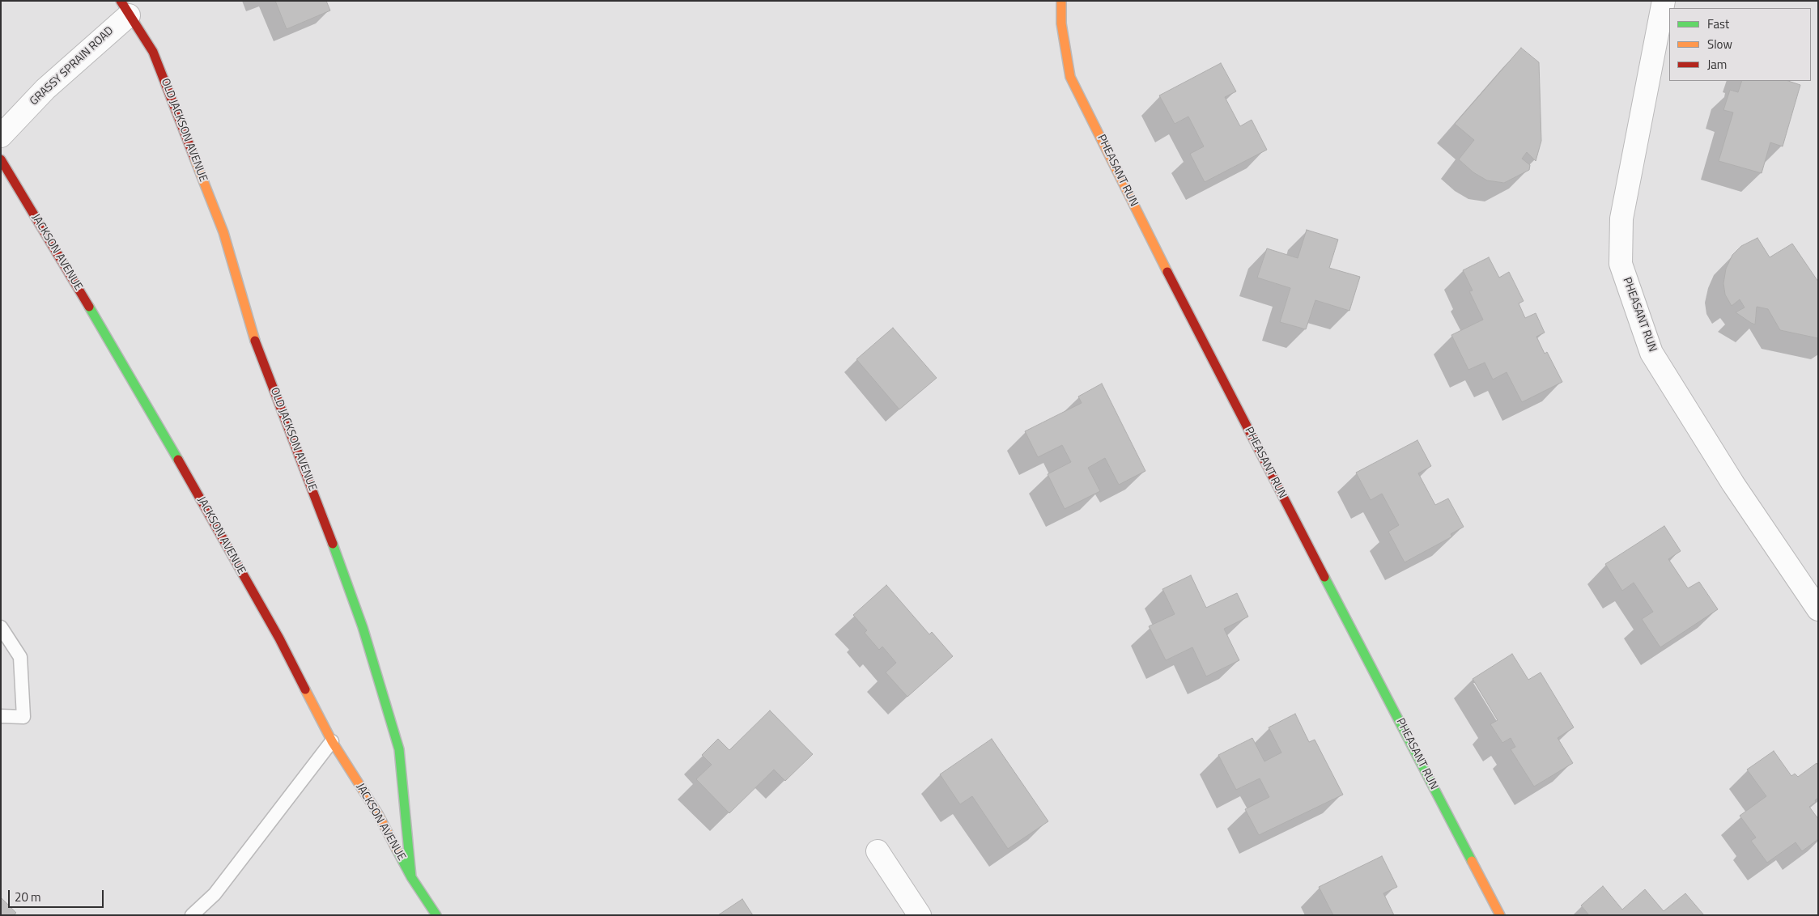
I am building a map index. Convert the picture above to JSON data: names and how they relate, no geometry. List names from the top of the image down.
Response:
{
  "streets": {
    "street": [
      "GRASSY SPRAIN ROAD",
      "OLD JACKSON AVENUE",
      "PHEASANT RUN",
      "JACKSON AVENUE"
    ]
  },
  "crossings": [
    ["GRASSY SPRAIN ROAD", "OLD JACKSON AVENUE"],
    ["OLD JACKSON AVENUE", "JACKSON AVENUE"]
  ],
  "legend": ["Fast", "Slow", "Jam"],
  "scale_bar": "20 m"
}
